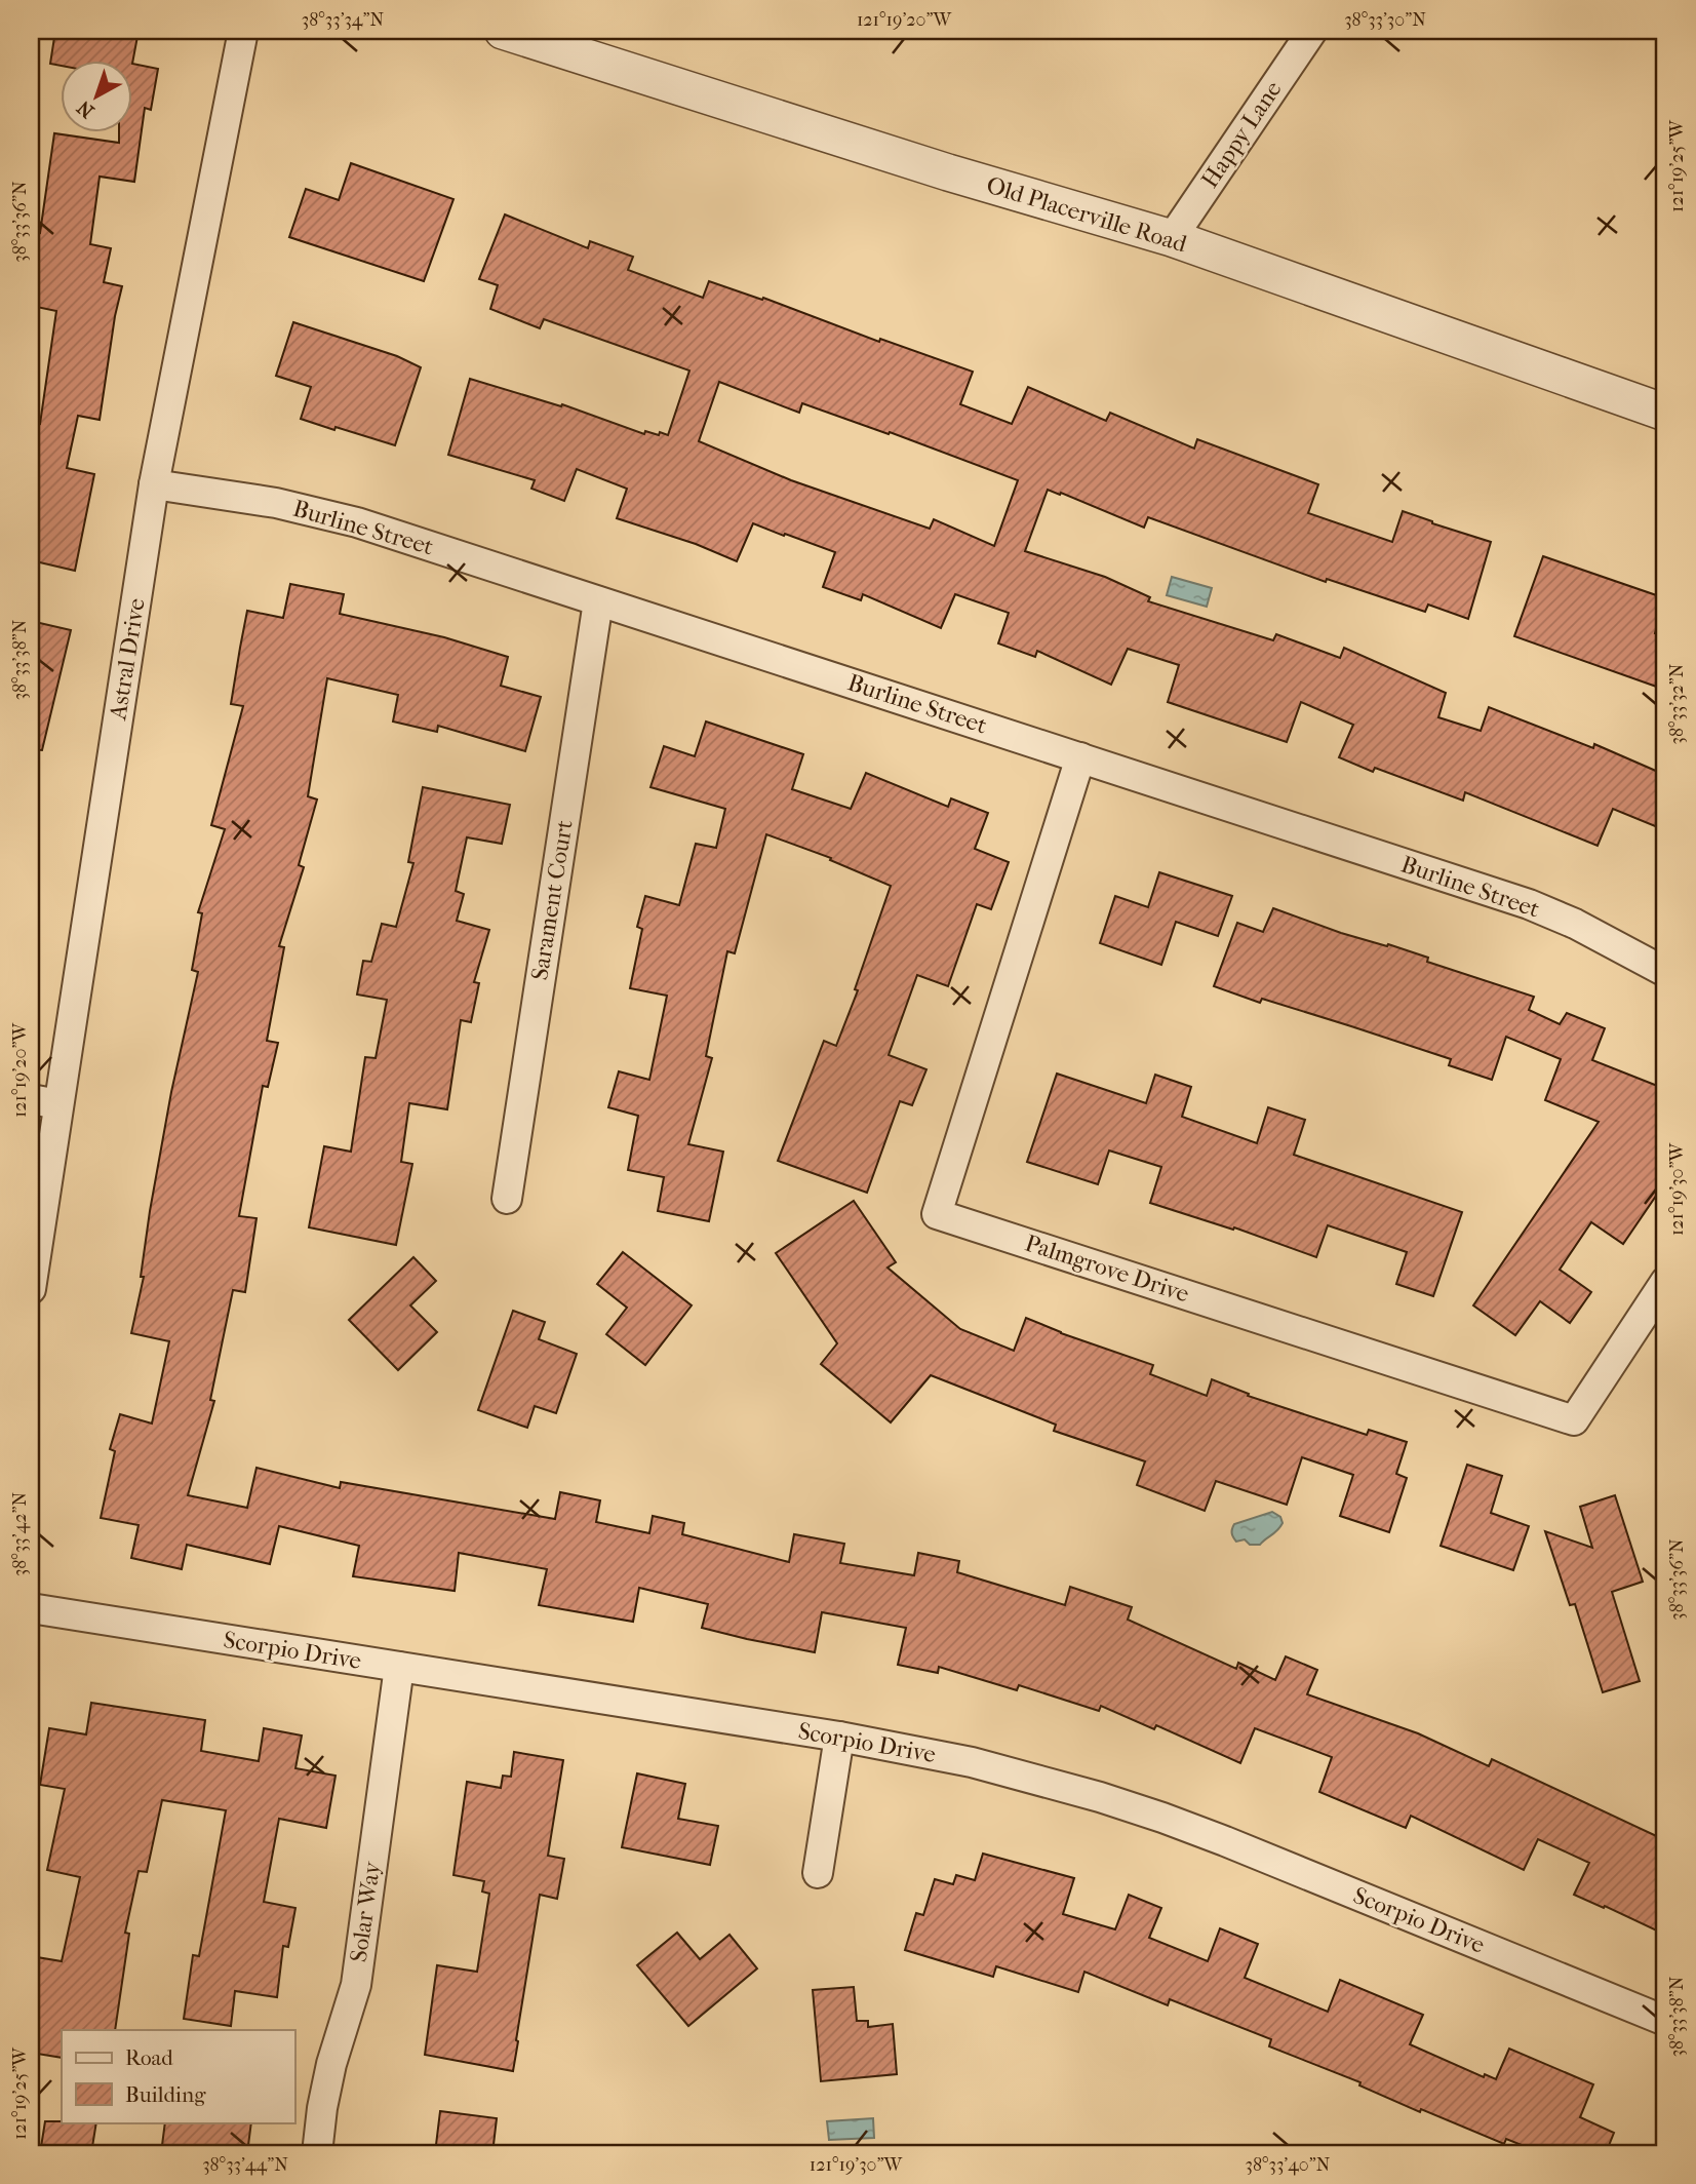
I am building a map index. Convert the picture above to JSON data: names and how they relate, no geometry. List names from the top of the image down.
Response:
{
  "streets": {
    "street": [
      "Happy Lane",
      "Old Placerville Road",
      "Burline Street",
      "Astral Drive",
      "Sarament Court",
      "Palmgrove Drive",
      "Scorpio Drive",
      "Solar Way"
    ]
  },
  "crossings": [
    ["Happy Lane", "Old Placerville Road"],
    ["Burline Street", "Astral Drive"],
    ["Burline Street", "Sarament Court"],
    ["Burline Street", "Palmgrove Drive"],
    ["Scorpio Drive", "Solar Way"]
  ],
  "legend": ["Road", "Building"],
  "north": "bottom left",
  "coordinates": [
    "38°33'34\"N",
    "121°19'20\"W",
    "38°33'30\"N",
    "121°19'25\"W",
    "38°33'36\"N",
    "38°33'38\"N",
    "38°33'32\"N",
    "121°19'30\"W",
    "38°33'42\"N",
    "38°33'44\"N",
    "38°33'40\"N"
  ]
}
